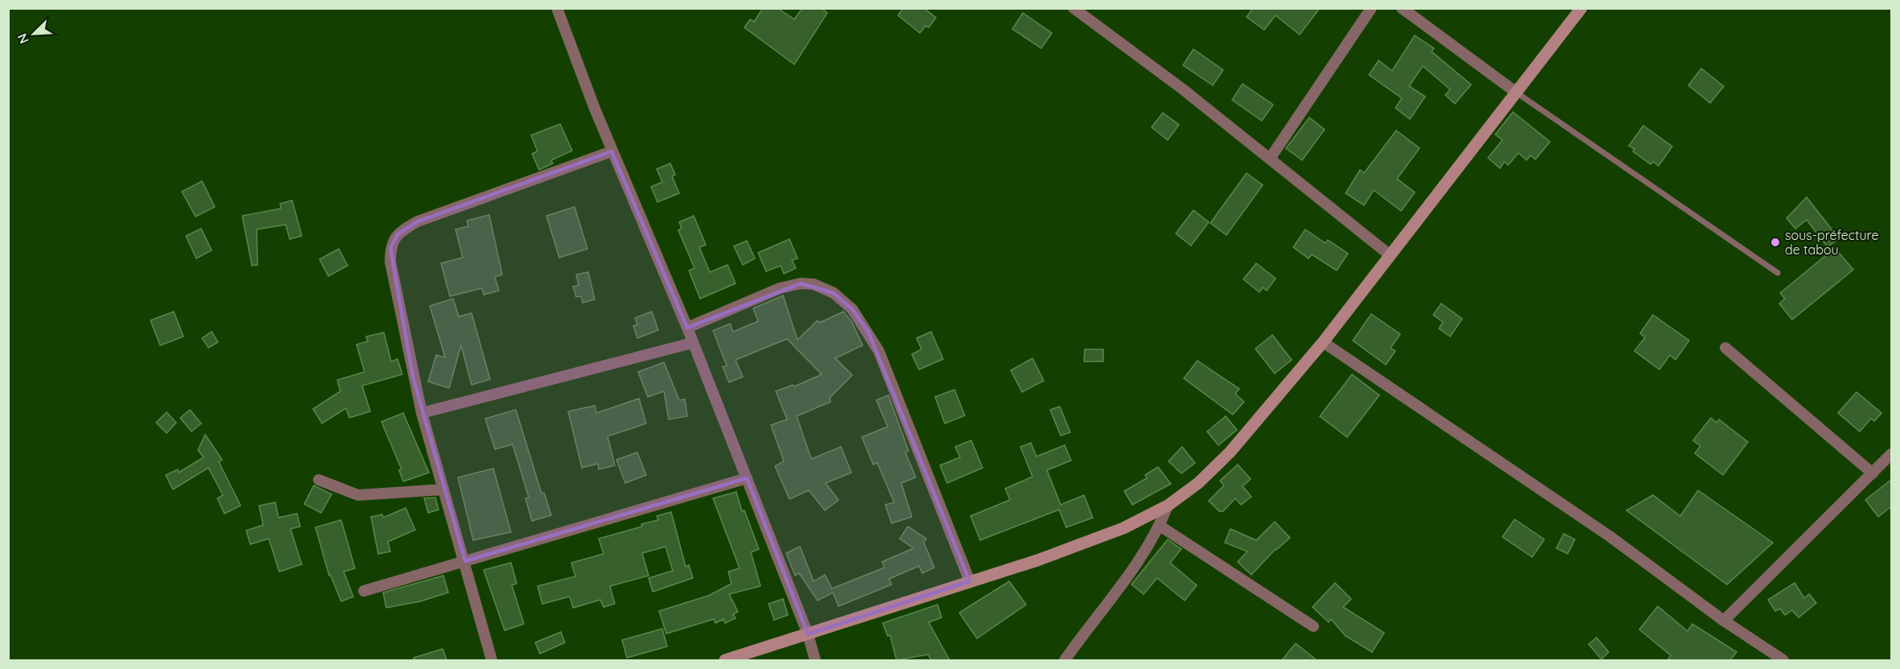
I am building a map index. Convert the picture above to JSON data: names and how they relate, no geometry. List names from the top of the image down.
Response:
{
  "places": ["sous-préfecture de tabou"],
  "north": "bottom left"
}
